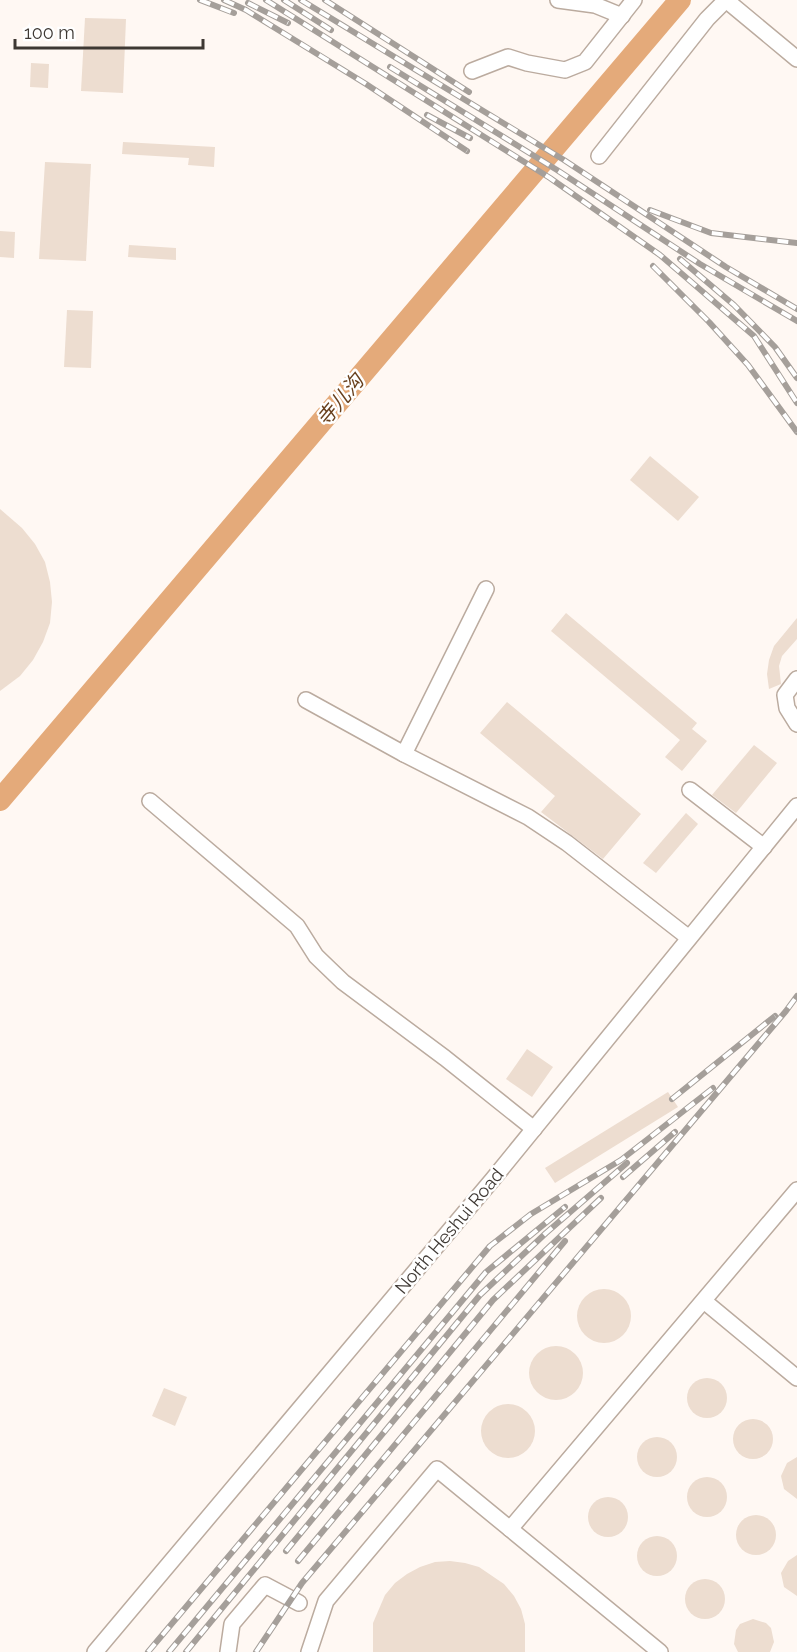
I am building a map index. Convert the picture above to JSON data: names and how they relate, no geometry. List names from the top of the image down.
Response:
{
  "streets": {
    "street": ["North Heshui Road"]
  },
  "water": ["寺儿沟"],
  "scale_bar": "100 m"
}
